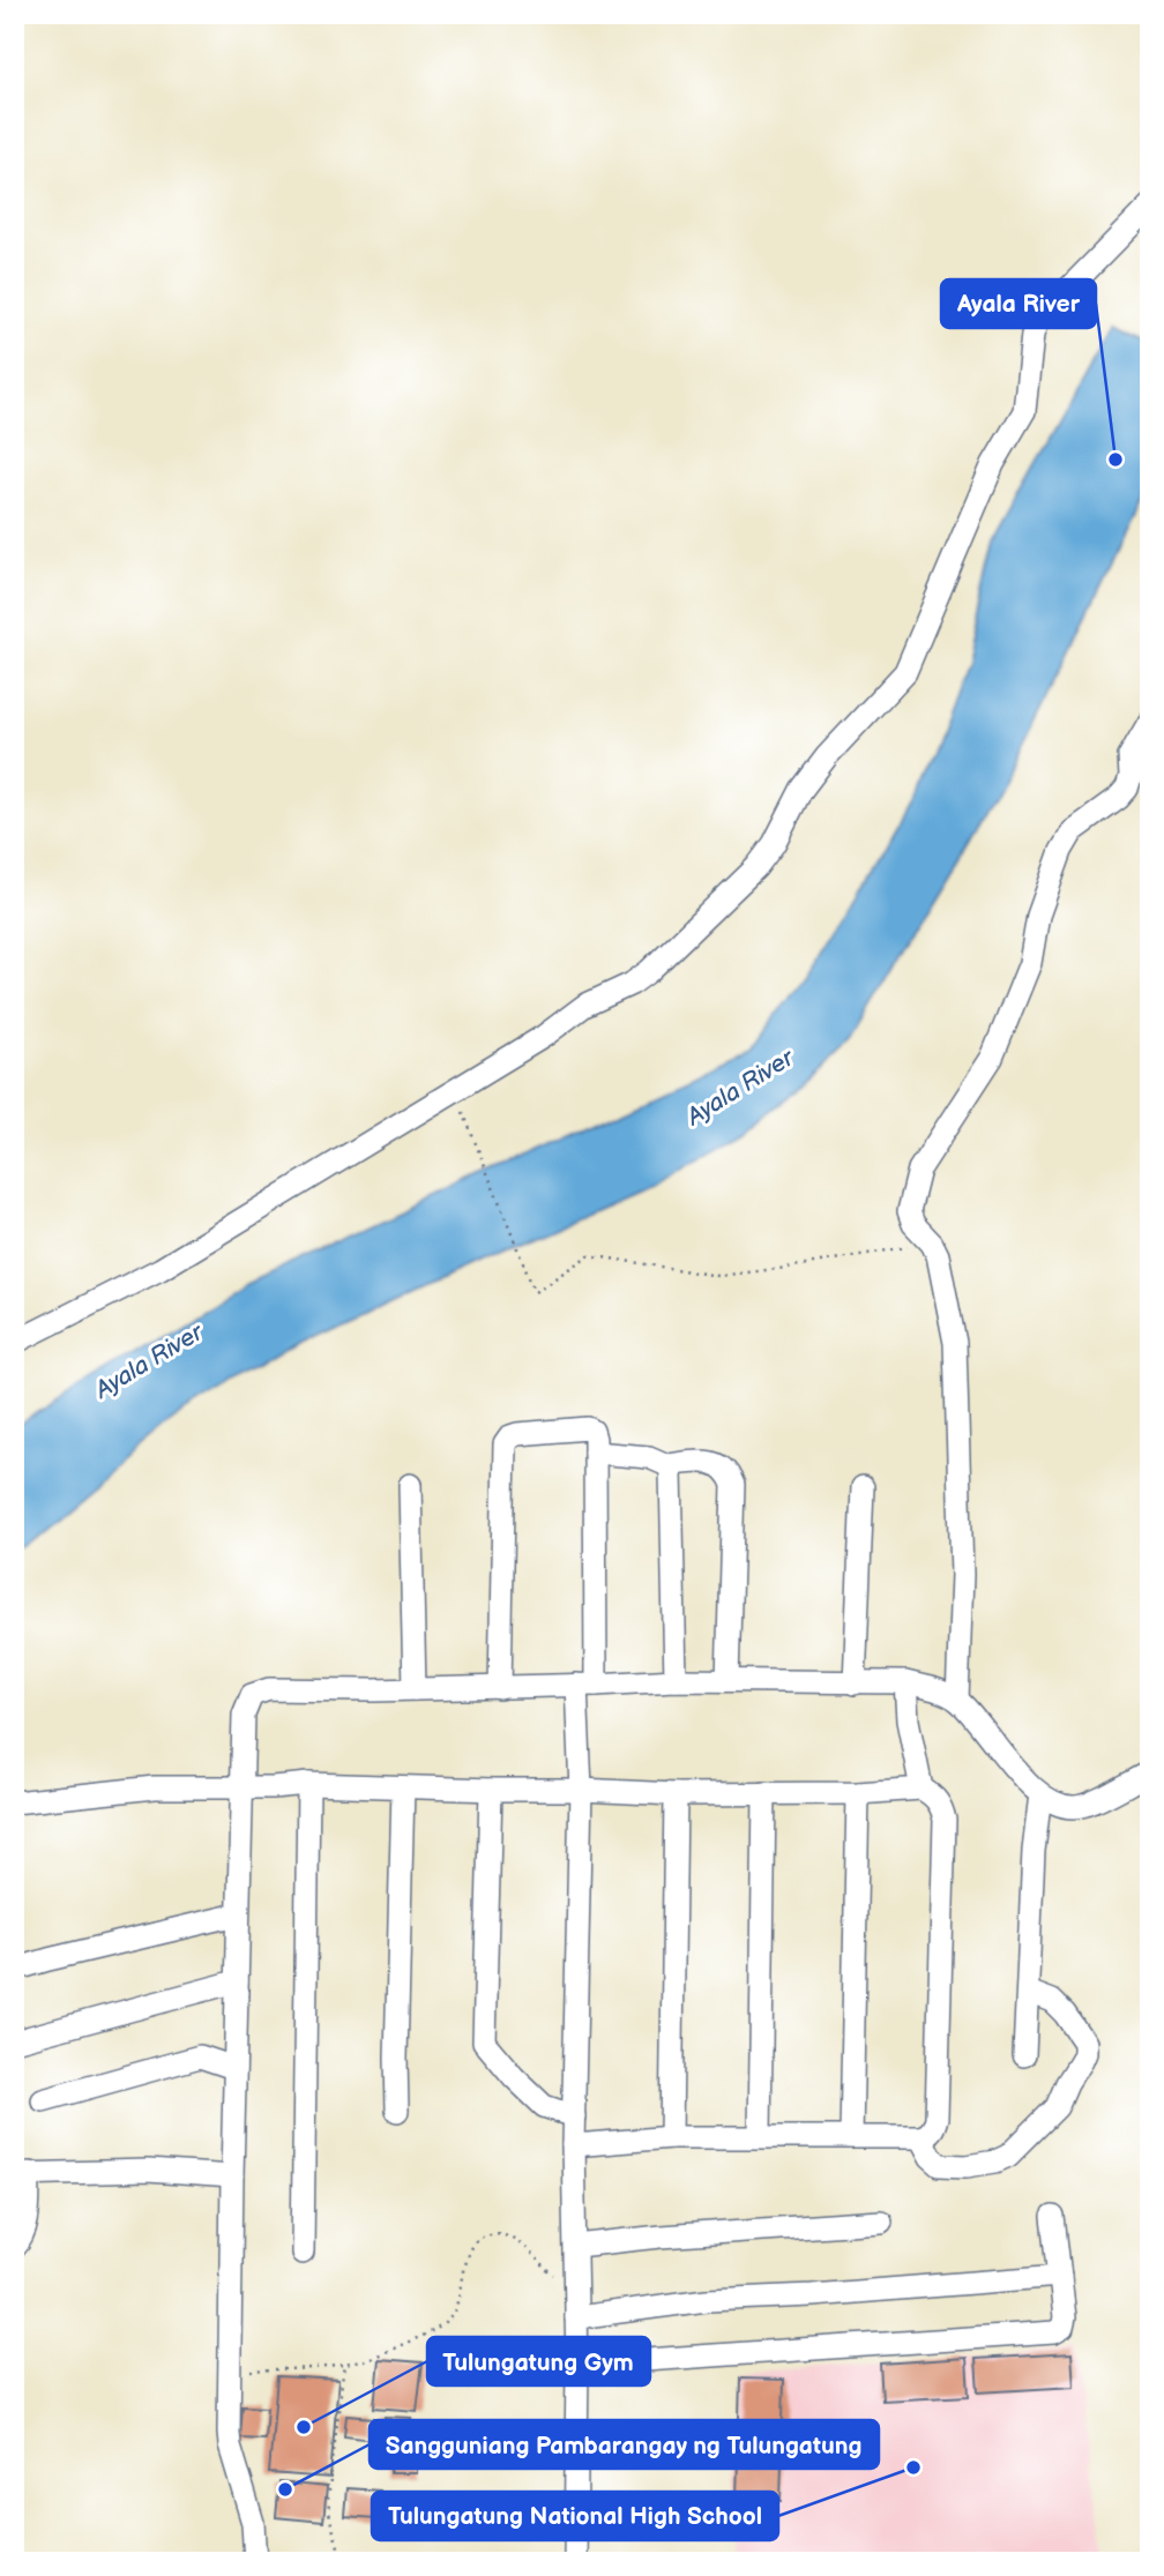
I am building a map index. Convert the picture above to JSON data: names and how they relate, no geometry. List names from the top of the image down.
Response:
{
  "water": ["Ayala River"],
  "places": [
    "Ayala River",
    "Tulungatung Gym",
    "Tulungatung National High School",
    "Sangguniang Pambarangay ng Tulungatung"
  ]
}
